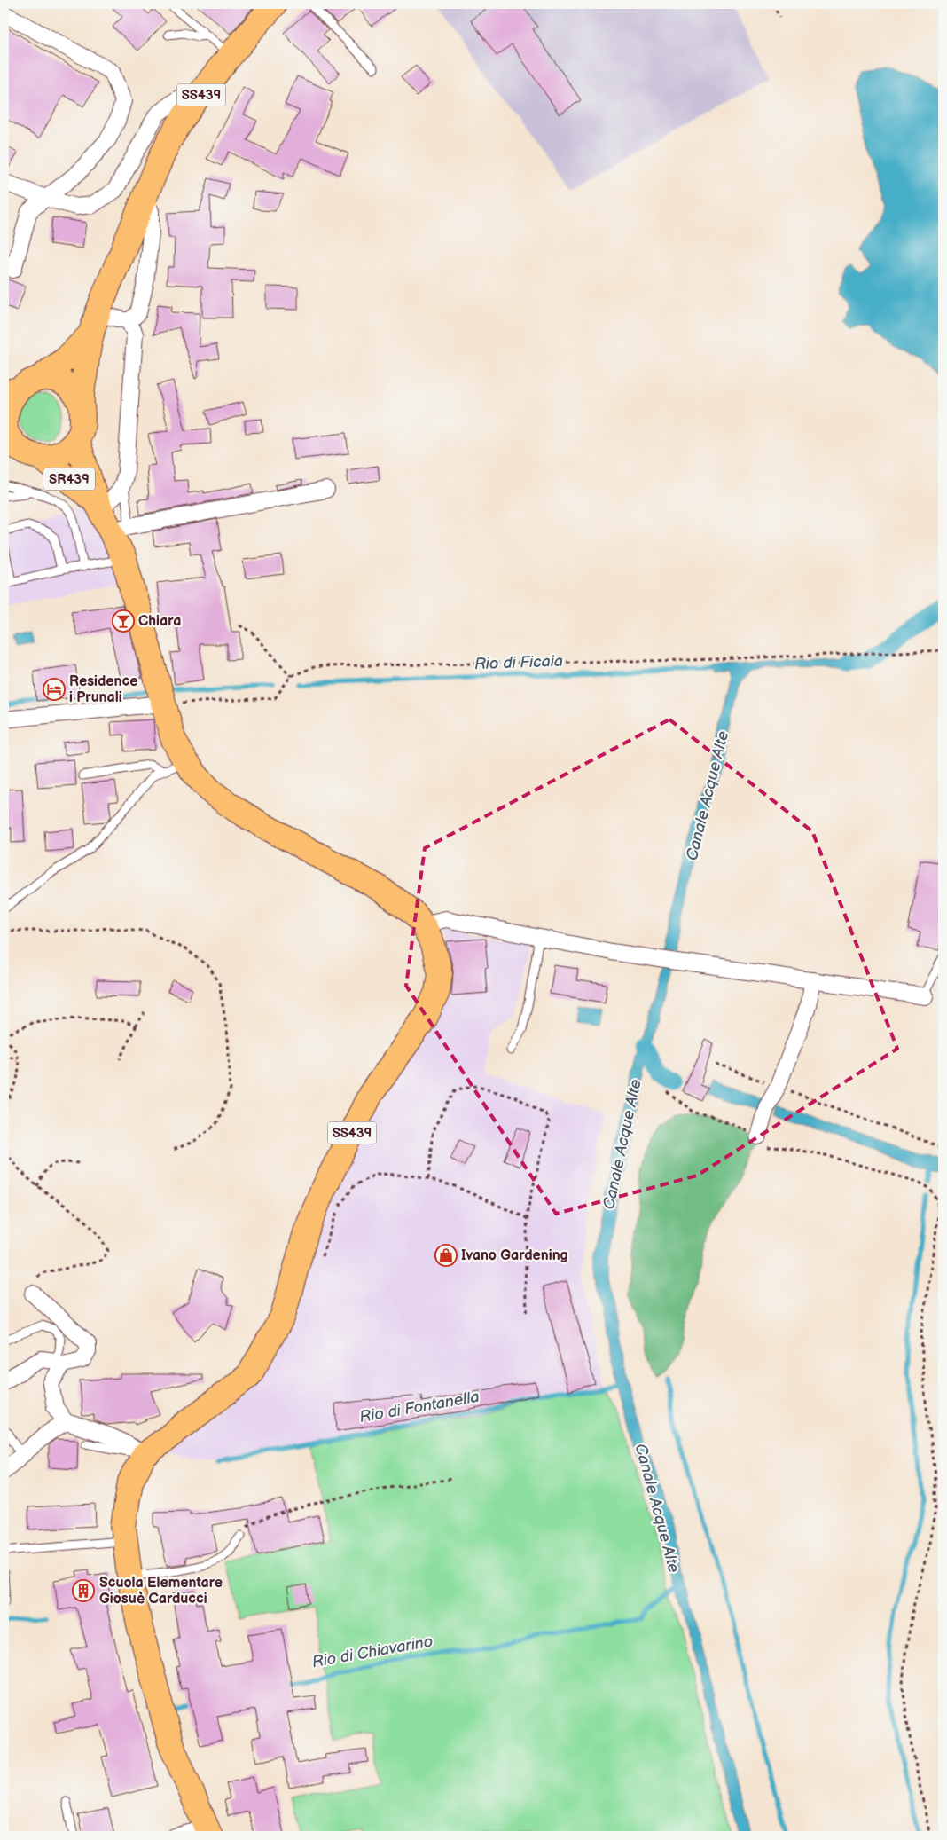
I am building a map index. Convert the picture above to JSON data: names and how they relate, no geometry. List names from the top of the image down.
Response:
{
  "streets": {
    "main road": ["SS439", "SR439"]
  },
  "crossings": [
    ["SS439", "SR439"]
  ],
  "water": [
    "Rio di Ficaia",
    "Canale Acque Alte",
    "Rio di Fontanella",
    "Rio di Chiavarino"
  ],
  "places": {
    "bar": ["Chiara"],
    "hotel": ["Residence i Prunali"],
    "shop": ["Ivano Gardening"],
    "building": ["Scuola Elementare Giosuè Carducci"]
  }
}
